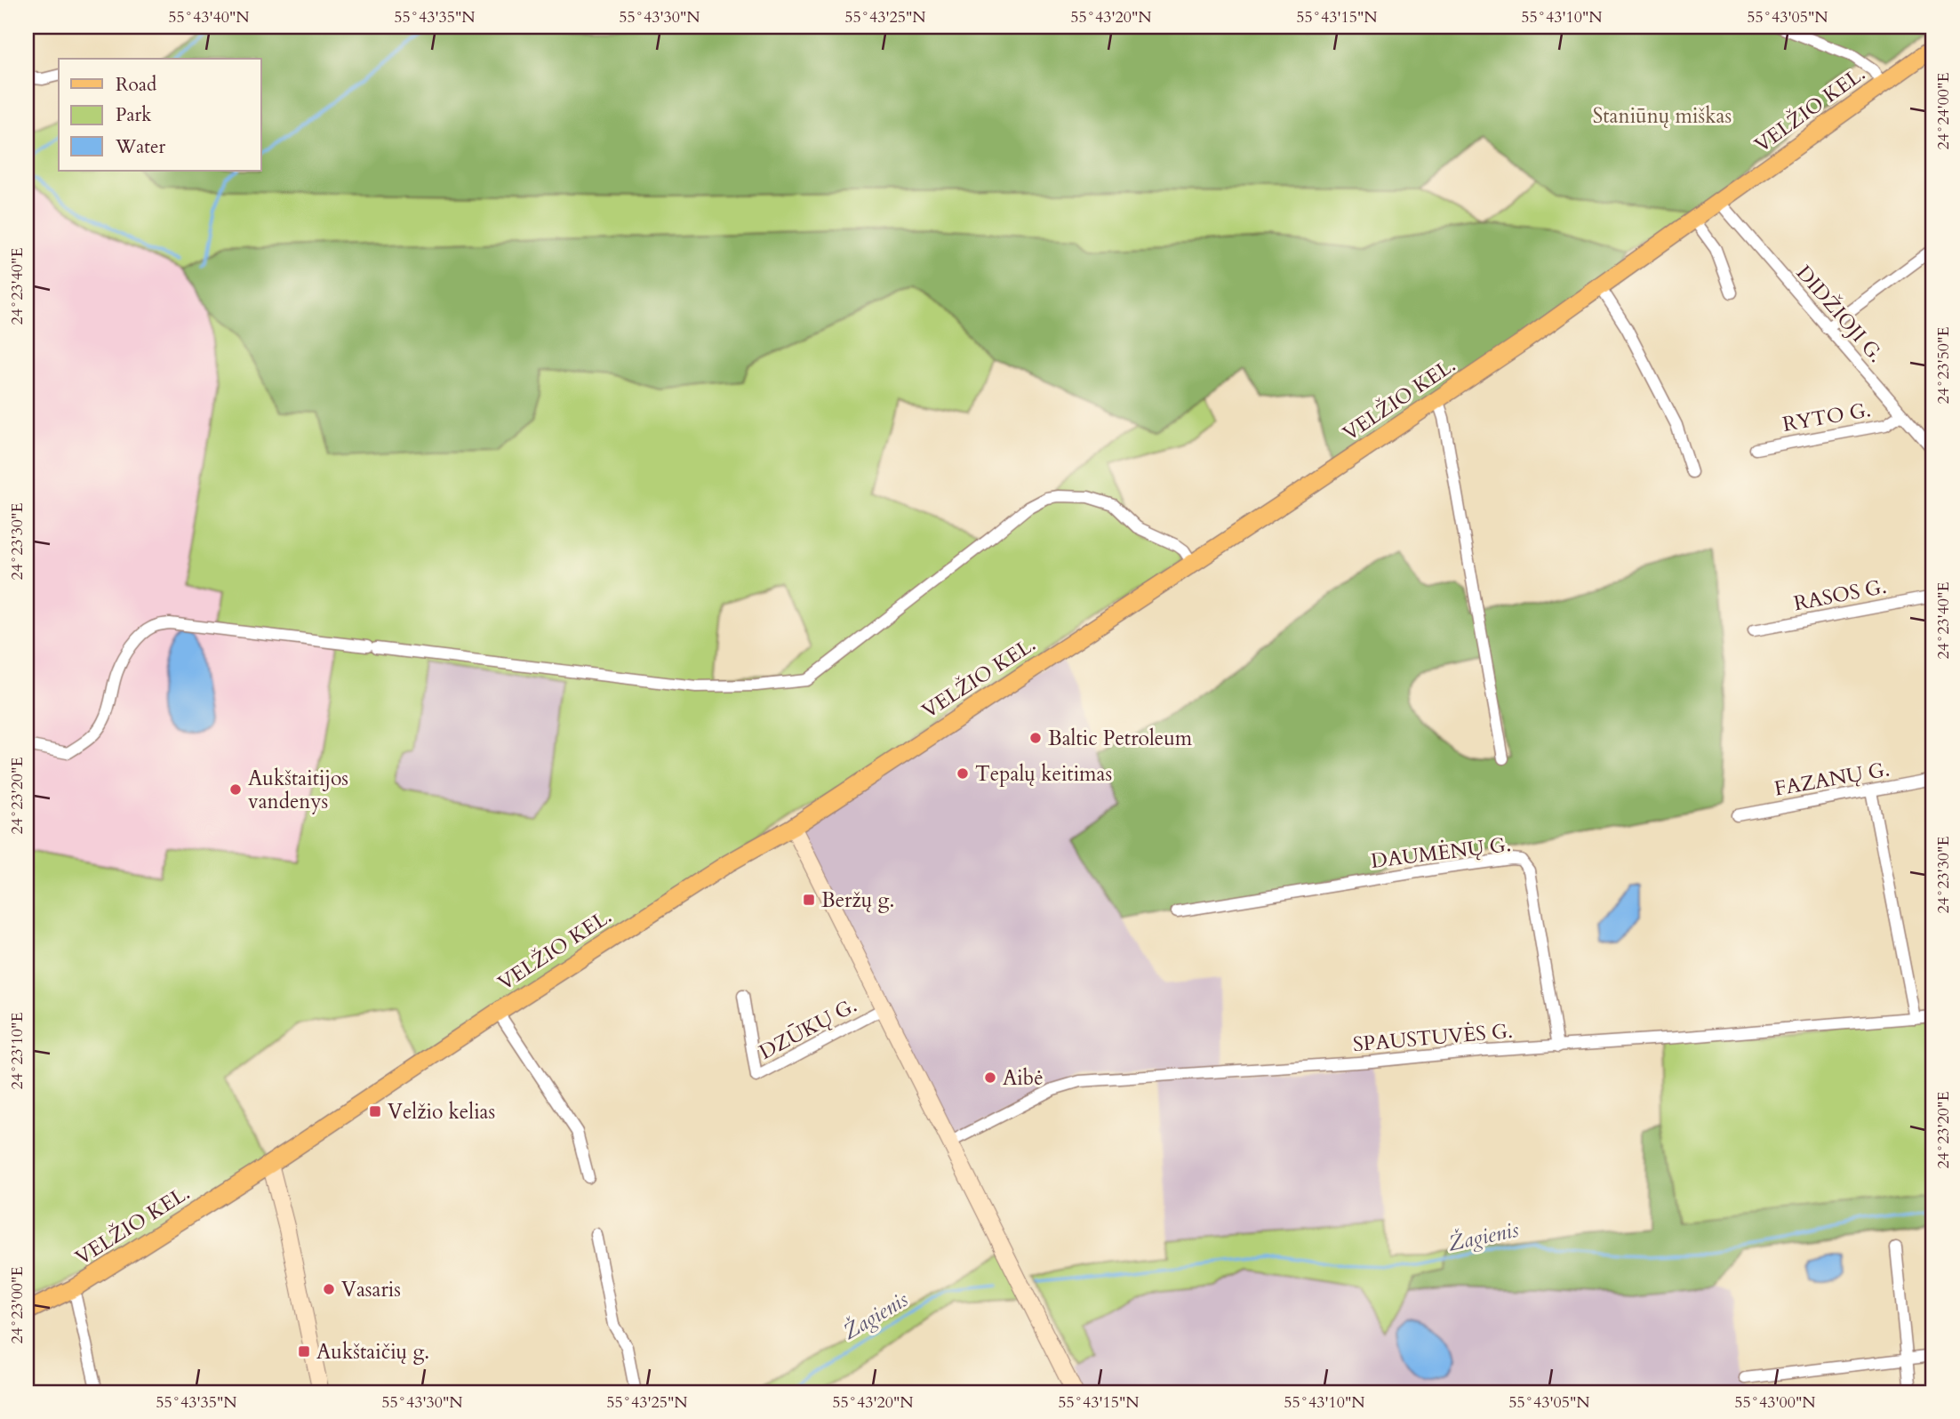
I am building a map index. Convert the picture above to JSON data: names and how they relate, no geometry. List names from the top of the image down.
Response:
{
  "streets": {
    "main road": ["VELŽIO KEL."],
    "street": [
      "DIDŽIOJI G.",
      "RYTO G.",
      "RASOS G.",
      "FAZANŲ G.",
      "DAUMĖNŲ G.",
      "DZŪKŲ G.",
      "SPAUSTUVĖS G."
    ]
  },
  "crossings": [
    ["VELŽIO KEL.", "DIDŽIOJI G."],
    ["DIDŽIOJI G.", "RYTO G."],
    ["DAUMĖNŲ G.", "SPAUSTUVĖS G."]
  ],
  "water": ["Žagienis"],
  "parks": ["Staniūnų miškas"],
  "places": {
    "other": [
      "Baltic Petroleum",
      "Tepalų keitimas",
      "Aukštaitijos vandenys",
      "Aibė",
      "Vasaris"
    ],
    "transit": ["Beržų g.", "Velžio kelias", "Aukštaičių g."]
  },
  "legend": ["Road", "Park", "Water"],
  "coordinates": [
    "55°43'40\"N",
    "55°43'35\"N",
    "55°43'30\"N",
    "55°43'25\"N",
    "55°43'20\"N",
    "55°43'15\"N",
    "55°43'10\"N",
    "55°43'05\"N",
    "24°24'00\"E",
    "24°23'40\"E",
    "24°23'50\"E",
    "24°23'30\"E",
    "24°23'20\"E",
    "24°23'10\"E",
    "24°23'00\"E",
    "55°43'00\"N"
  ]
}
